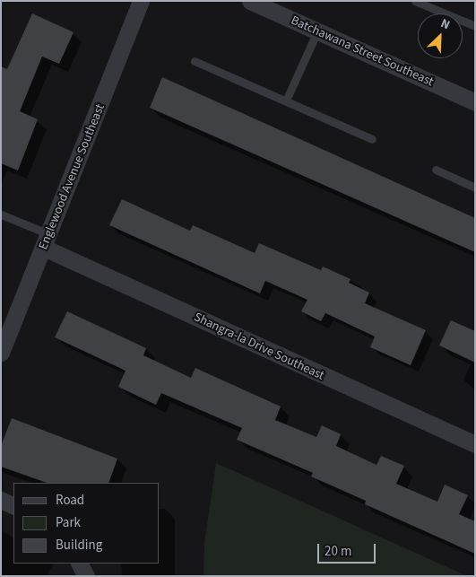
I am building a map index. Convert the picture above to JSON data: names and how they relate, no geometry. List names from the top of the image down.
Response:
{
  "streets": {
    "street": ["Batchawana Street Southeast", "Englewood Avenue Southeast", "Shangra-la Drive Southeast"]
  },
  "crossings": [
    ["Englewood Avenue Southeast", "Shangra-la Drive Southeast"]
  ],
  "legend": ["Road", "Park", "Building"],
  "scale_bar": "20 m",
  "north": "top right"
}
